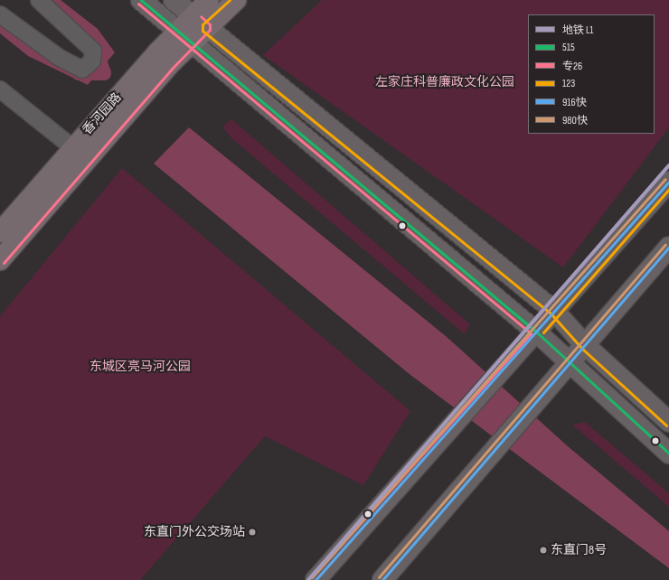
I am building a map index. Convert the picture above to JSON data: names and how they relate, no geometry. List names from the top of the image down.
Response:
{
  "streets": {
    "highway": ["香河园路"]
  },
  "parks": ["左家庄科普廉政文化公园", "东城区亮马河公园"],
  "places": ["东直门外公交场站", "东直门8号"],
  "lines": [
    "transit line 515",
    "transit line 123",
    "transit line 专26",
    "metro line L1",
    "transit line 980快",
    "transit line 916快"
  ],
  "legend": [
    "地铁 L1",
    "515",
    "专26",
    "123",
    "916快",
    "980快"
  ]
}
